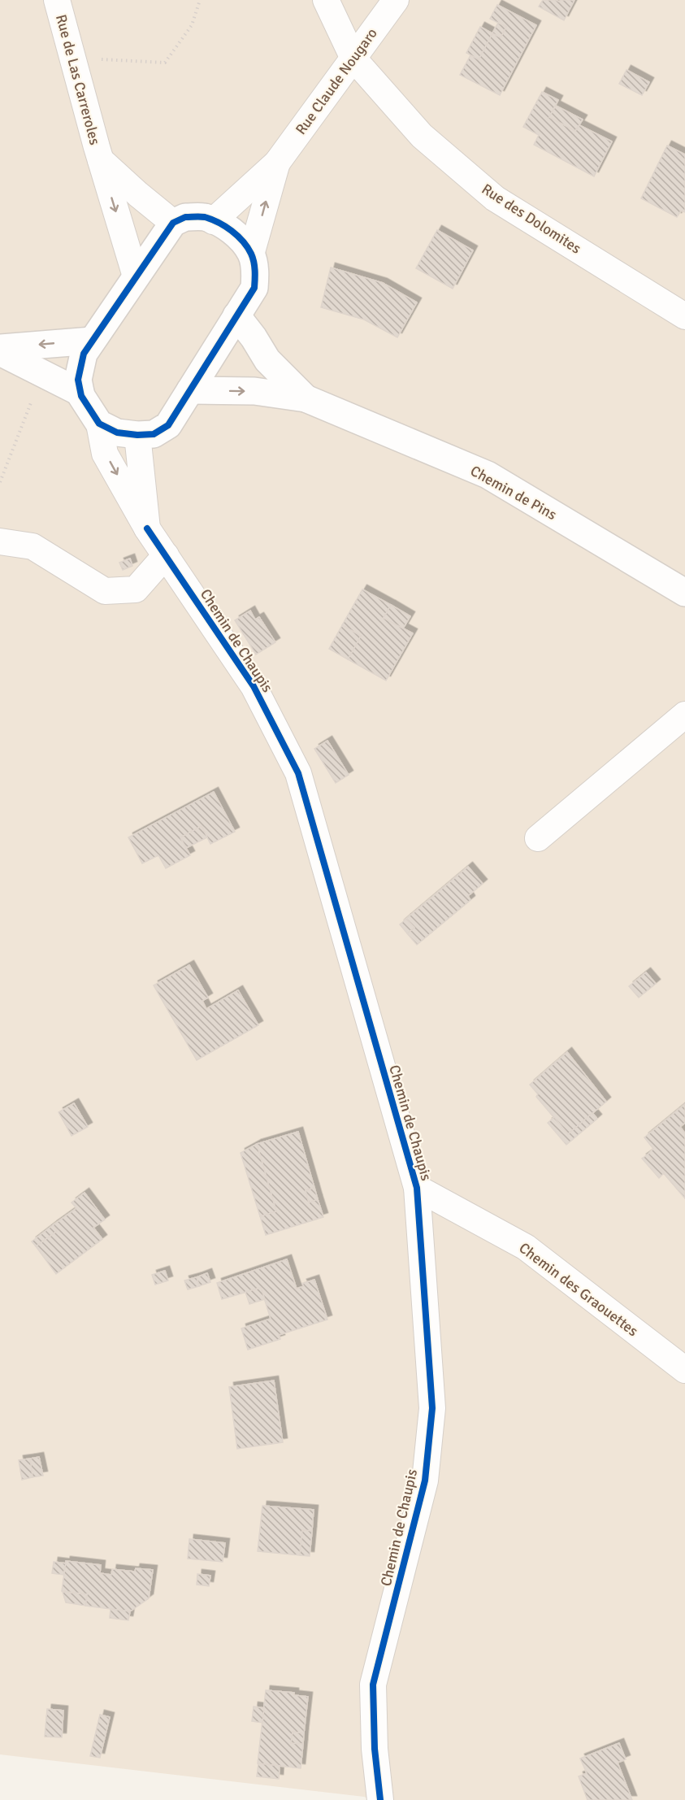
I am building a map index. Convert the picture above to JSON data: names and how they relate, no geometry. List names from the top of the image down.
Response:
{
  "streets": {
    "street": [
      "Rue de Las Carreroles",
      "Rue Claude Nougaro",
      "Rue des Dolomites",
      "Chemin de Pins",
      "Chemin de Chaupis",
      "Chemin des Graouettes"
    ]
  },
  "crossings": [
    ["Rue Claude Nougaro", "Rue des Dolomites"],
    ["Chemin de Chaupis", "Chemin des Graouettes"]
  ]
}
